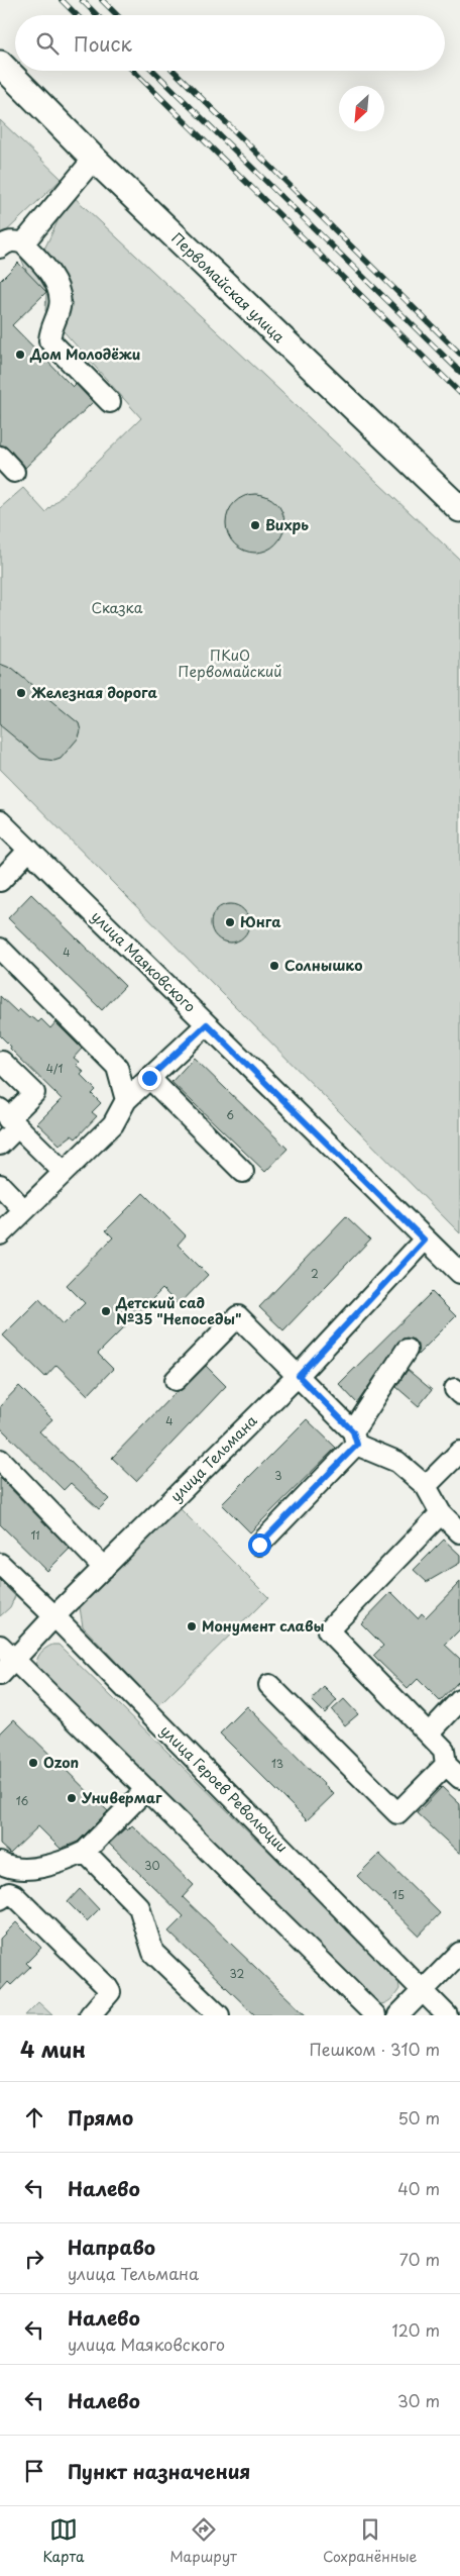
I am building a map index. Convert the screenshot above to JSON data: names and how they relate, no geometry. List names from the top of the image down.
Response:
{
  "streets": {
    "main road": ["Первомайская улица"],
    "street": ["улица Маяковского", "улица Тельмана", "улица Героев Революции"]
  },
  "crossings": [
    ["улица Маяковского", "улица Тельмана"],
    ["улица Тельмана", "улица Героев Революции"]
  ],
  "parks": ["Сказка", "ПКиО Первомайский"],
  "places": [
    "Дом Молодёжи",
    "Вихрь",
    "Железная дорога",
    "Юнга",
    "Солнышко",
    "Детский сад №35 \"Непоседы\"",
    "Монумент славы",
    "Ozon",
    "Универмаг"
  ],
  "house_numbers": [
    "4",
    "4/1",
    "6",
    "2",
    "4",
    "3",
    "11",
    "13",
    "16",
    "30",
    "15",
    "32"
  ],
  "north": "bottom left",
  "page": {
    "search": "Поиск",
    "heading": ["4 мин", "Пешком · 310 m"],
    "list": [
      ["Прямо", "50 m"],
      ["Налево", "40 m"],
      ["Направо", "улица Тельмана", "70 m"],
      ["Налево", "улица Маяковского", "120 m"],
      ["Налево", "30 m"],
      "Пункт назначения"
    ],
    "nav": ["Карта", "Маршрут", "Сохранённые"]
  }
}
